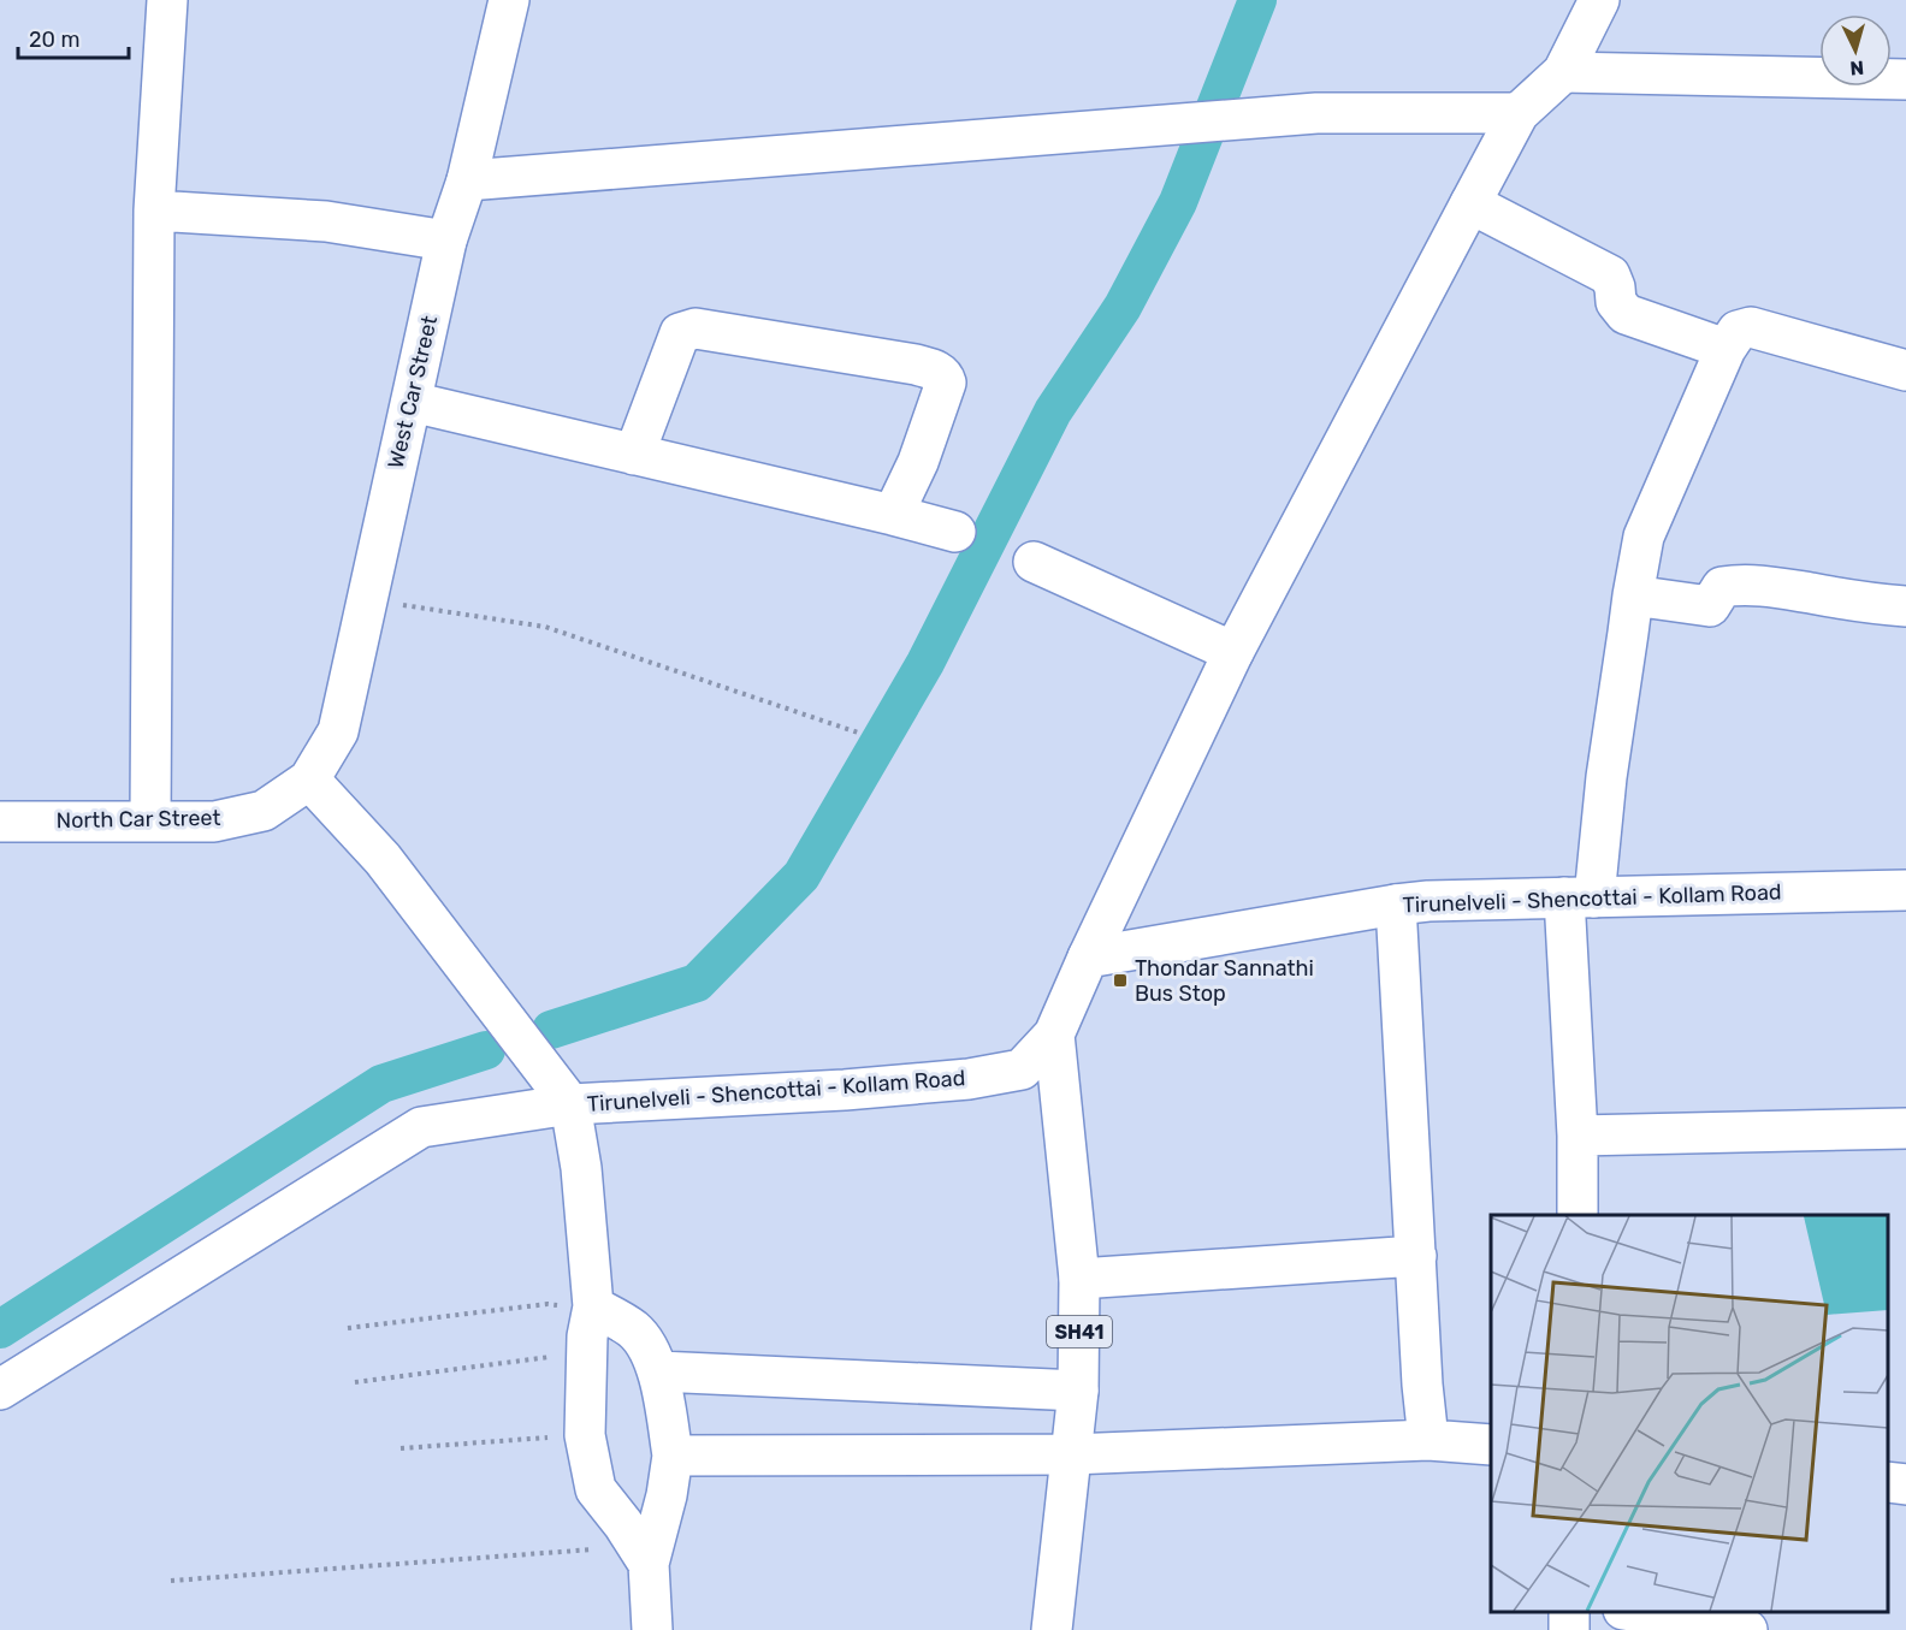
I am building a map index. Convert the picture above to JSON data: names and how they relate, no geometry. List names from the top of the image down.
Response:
{
  "streets": {
    "street": [
      "West Car Street",
      "North Car Street",
      "Tirunelveli - Shencottai - Kollam Road",
      "SH41"
    ]
  },
  "crossings": [
    ["West Car Street", "North Car Street"],
    ["Tirunelveli - Shencottai - Kollam Road", "SH41"]
  ],
  "places": {
    "transit": ["Thondar Sannathi Bus Stop"]
  },
  "scale_bar": "20 m",
  "north": "bottom"
}
